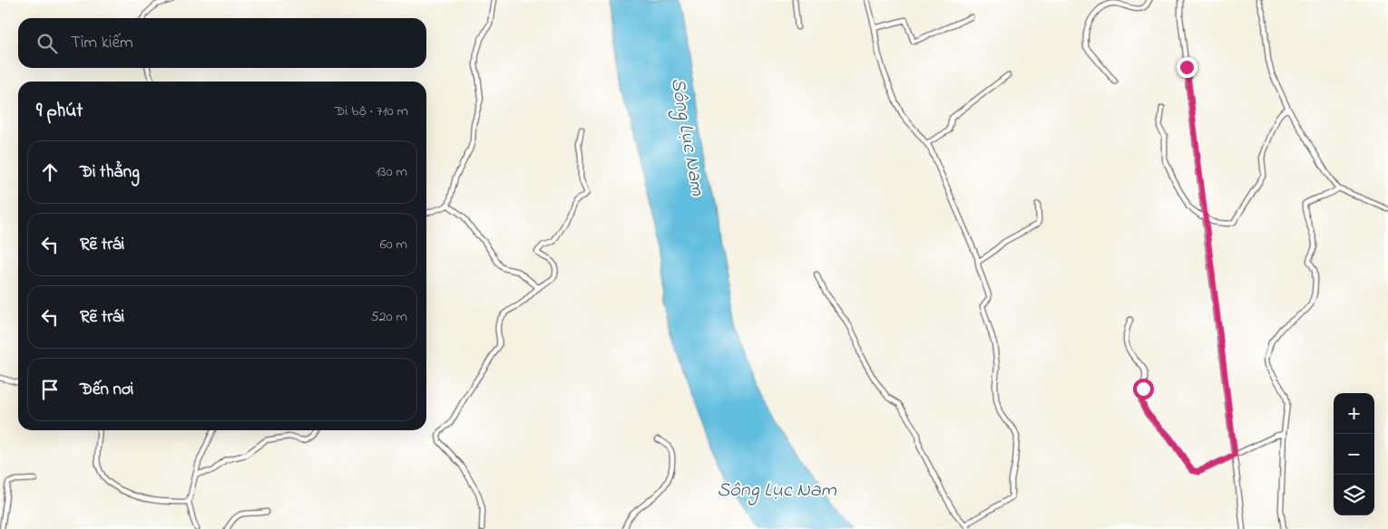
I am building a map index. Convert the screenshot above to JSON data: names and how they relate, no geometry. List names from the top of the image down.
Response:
{
  "water": ["Sông Lục Nam"],
  "page": {
    "search": "Tìm kiếm",
    "heading": ["9 phút", "Đi bộ · 710 m"],
    "list": [
      ["Đi thẳng", "130 m"],
      ["Rẽ trái", "60 m"],
      ["Rẽ trái", "520 m"],
      "Đến nơi"
    ],
    "map_buttons": ["+", "−"]
  }
}
